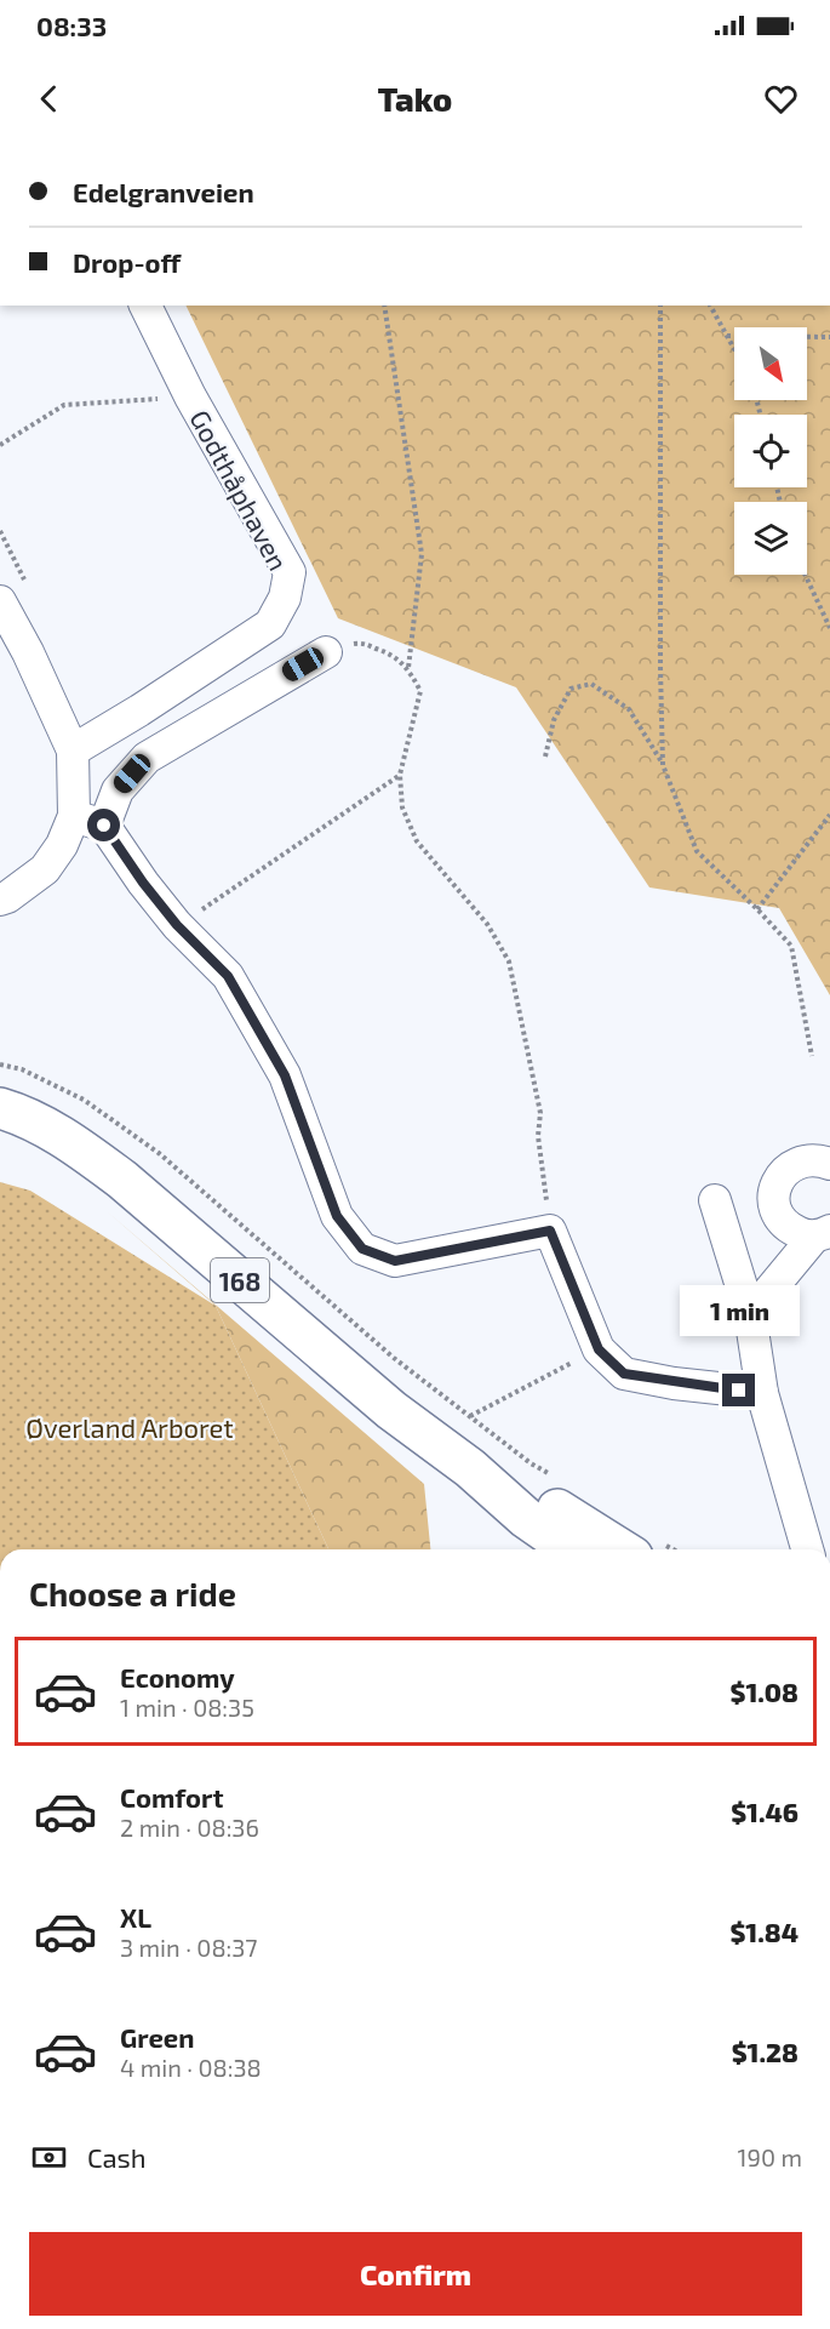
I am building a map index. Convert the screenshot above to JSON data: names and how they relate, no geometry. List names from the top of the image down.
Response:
{
  "streets": {
    "main road": ["168"],
    "street": ["Godthåphaven"]
  },
  "parks": ["Øverland Arboret"],
  "north": "bottom right",
  "page": {
    "status": "08:33",
    "header": "Tako",
    "banner": ["Edelgranveien", "Drop-off"],
    "bubble": "1 min",
    "heading": "Choose a ride",
    "list": [
      {
        "name": "Economy",
        "note": "1 min · 08:35",
        "value": "$1.08"
      },
      {
        "name": "Comfort",
        "note": "2 min · 08:36",
        "value": "$1.46"
      },
      {
        "name": "XL",
        "note": "3 min · 08:37",
        "value": "$1.84"
      },
      {
        "name": "Green",
        "note": "4 min · 08:38",
        "value": "$1.28"
      }
    ],
    "pay": ["Cash", "190 m"],
    "buttons": "Confirm"
  }
}
